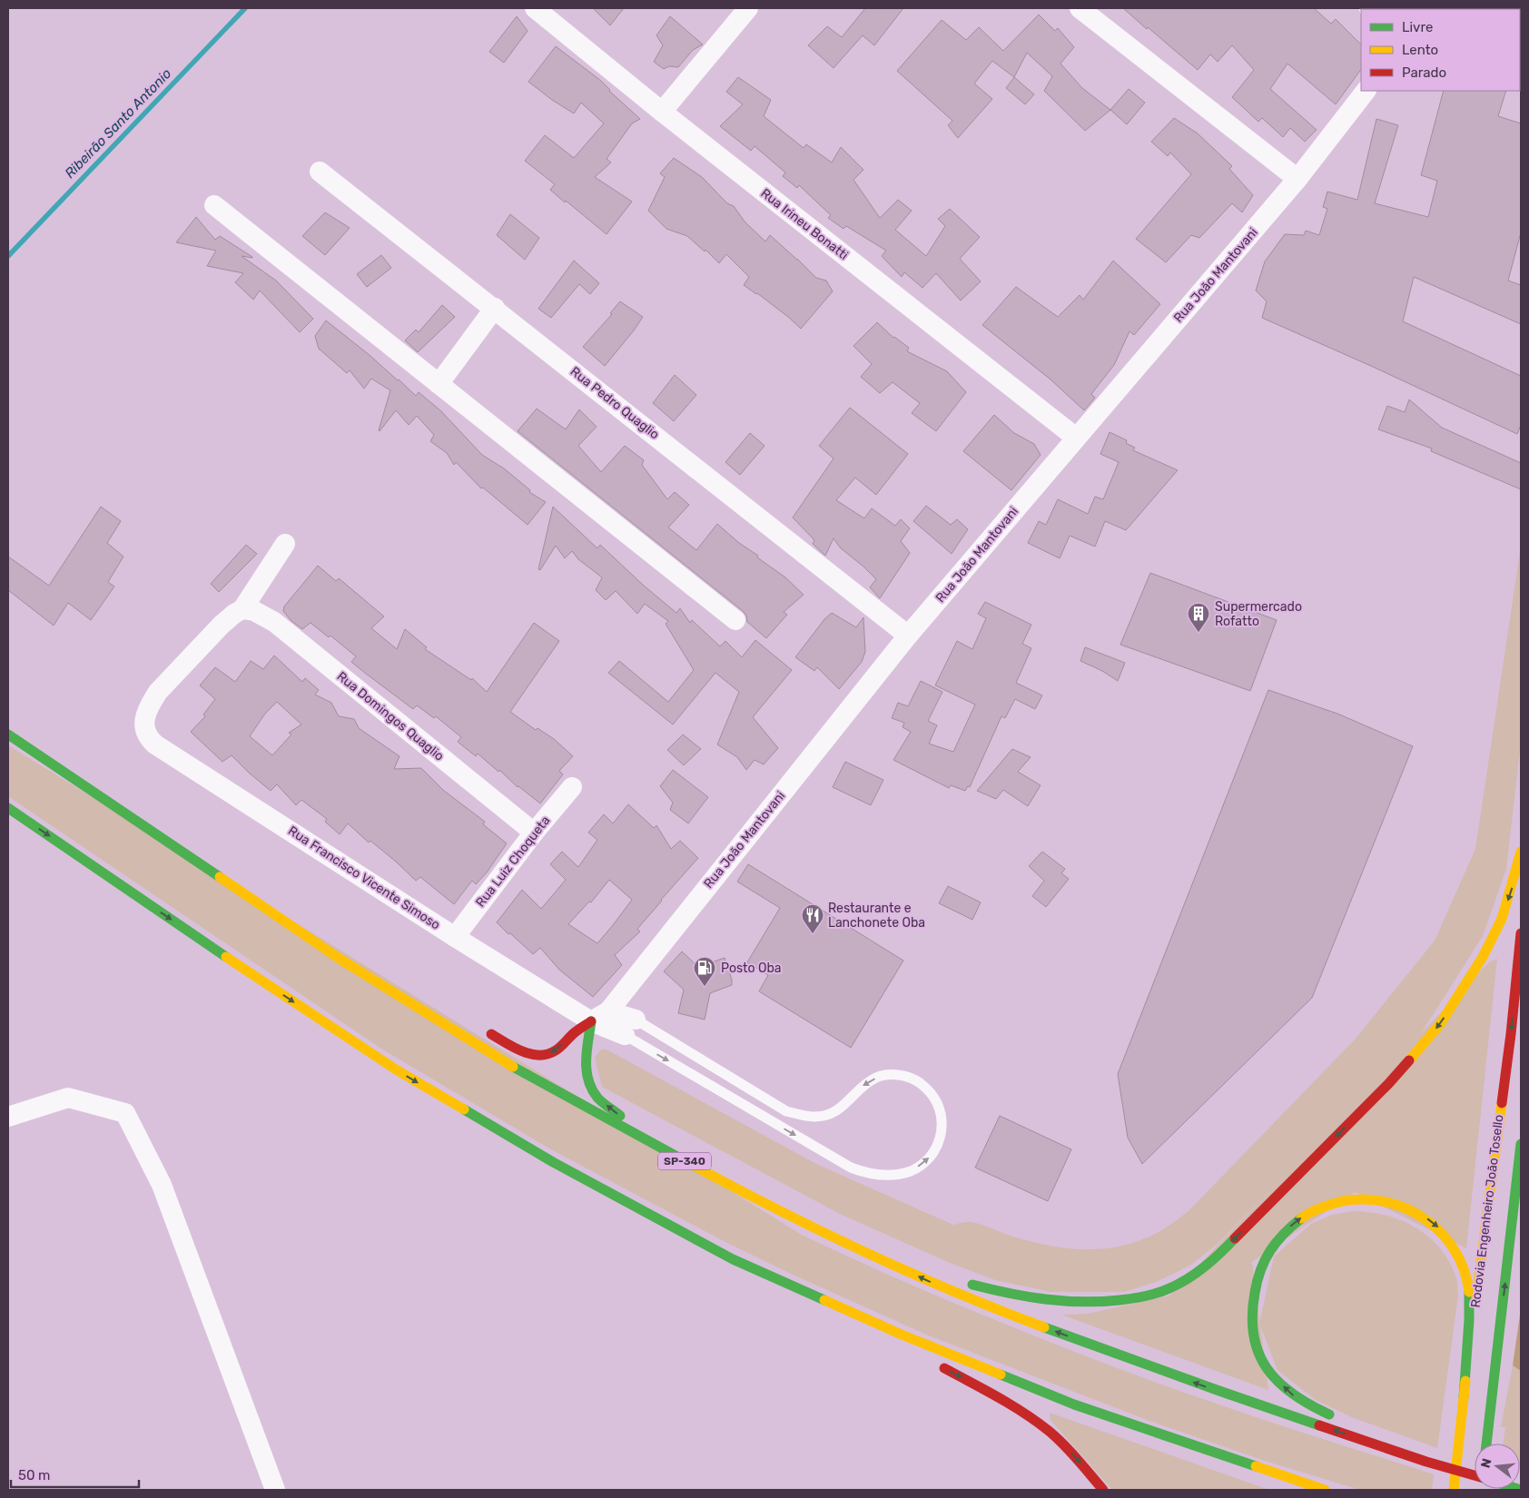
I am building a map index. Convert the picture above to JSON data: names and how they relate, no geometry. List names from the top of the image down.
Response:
{
  "streets": {
    "highway": ["SP-340", "Rodovia Engenheiro João Tosello"],
    "street": [
      "Rua Irineu Bonatti",
      "Rua João Mantovani",
      "Rua Pedro Quaglio",
      "Rua Domingos Quaglio",
      "Rua Luiz Choqueta",
      "Rua Francisco Vicente Simoso"
    ]
  },
  "crossings": [
    ["Rua Irineu Bonatti", "Rua João Mantovani"],
    ["Rua João Mantovani", "Rua Pedro Quaglio"],
    ["Rua João Mantovani", "Rua Francisco Vicente Simoso"],
    ["Rua Domingos Quaglio", "Rua Luiz Choqueta"],
    ["Rua Domingos Quaglio", "Rua Francisco Vicente Simoso"],
    ["Rua Luiz Choqueta", "Rua Francisco Vicente Simoso"]
  ],
  "water": ["Ribeirão Santo Antonio"],
  "places": {
    "building": ["Supermercado Rofatto"],
    "restaurant": ["Restaurante e Lanchonete Oba"],
    "fuel station": ["Posto Oba"]
  },
  "legend": ["Livre", "Lento", "Parado"],
  "scale_bar": "50 m",
  "north": "left"
}
